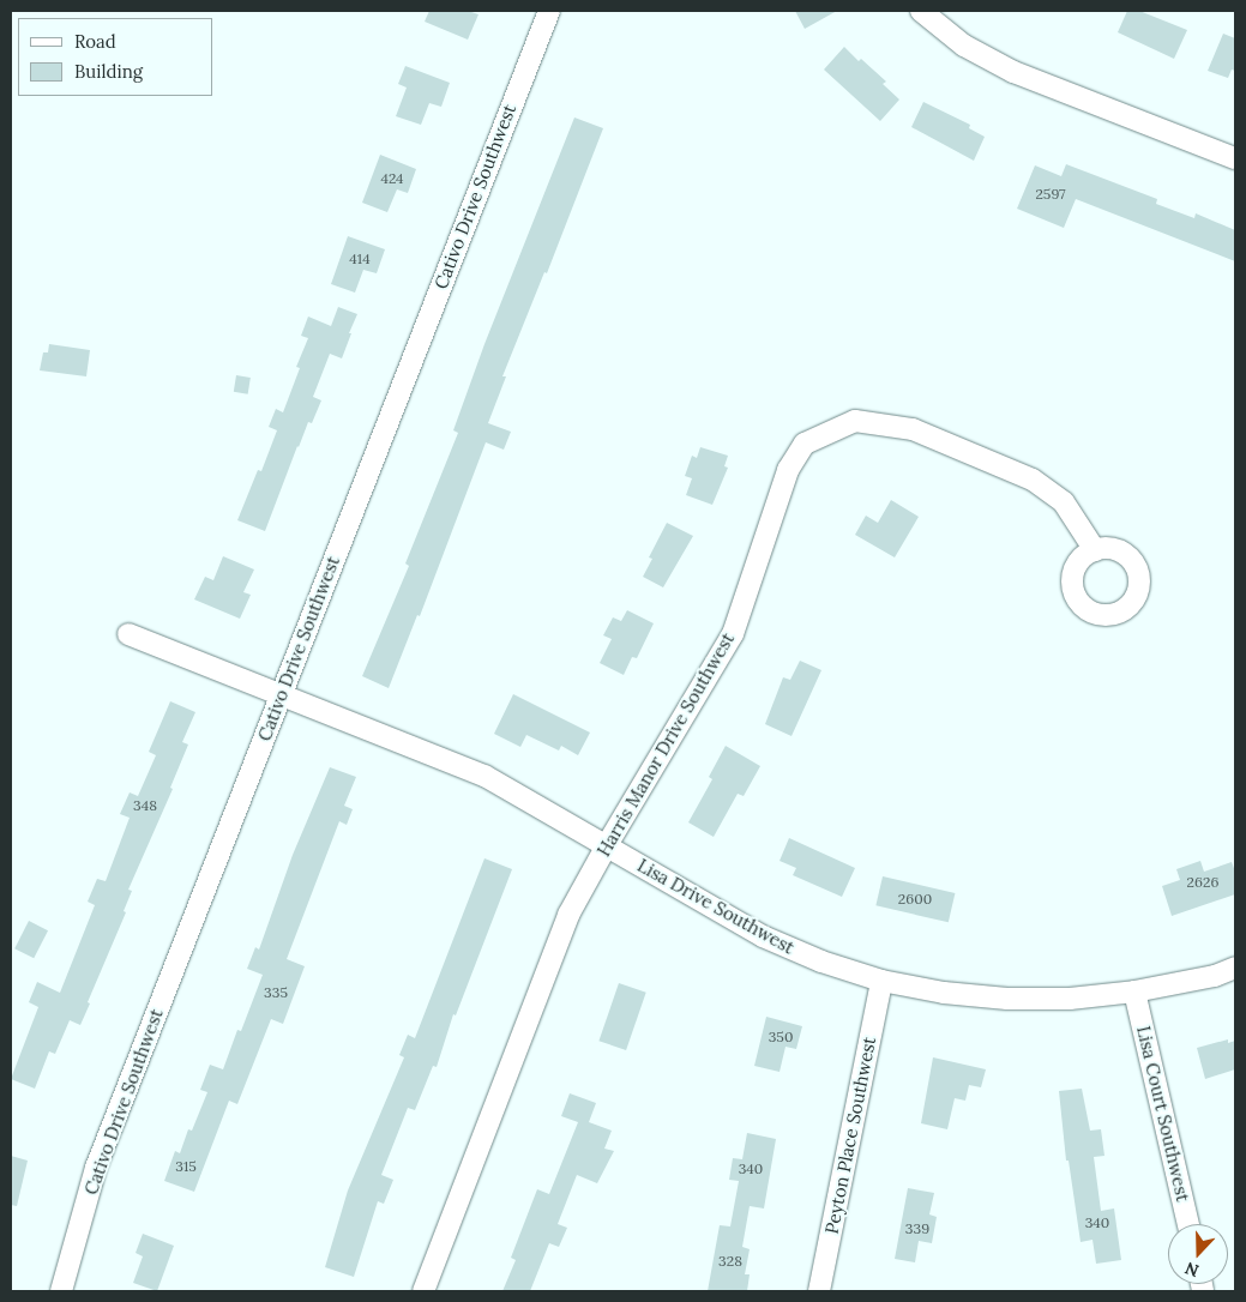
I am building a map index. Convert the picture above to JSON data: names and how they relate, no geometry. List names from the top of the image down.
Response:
{
  "streets": {
    "street": [
      "Cativo Drive Southwest",
      "Harris Manor Drive Southwest",
      "Lisa Drive Southwest",
      "Lisa Court Southwest",
      "Peyton Place Southwest"
    ]
  },
  "crossings": [
    ["Cativo Drive Southwest", "Lisa Drive Southwest"],
    ["Harris Manor Drive Southwest", "Lisa Drive Southwest"],
    ["Lisa Drive Southwest", "Lisa Court Southwest"],
    ["Lisa Drive Southwest", "Peyton Place Southwest"]
  ],
  "house_numbers": [
    "424",
    "2597",
    "414",
    "348",
    "2626",
    "2600",
    "335",
    "350",
    "315",
    "340",
    "340",
    "339",
    "328"
  ],
  "legend": ["Road", "Building"],
  "north": "bottom"
}
